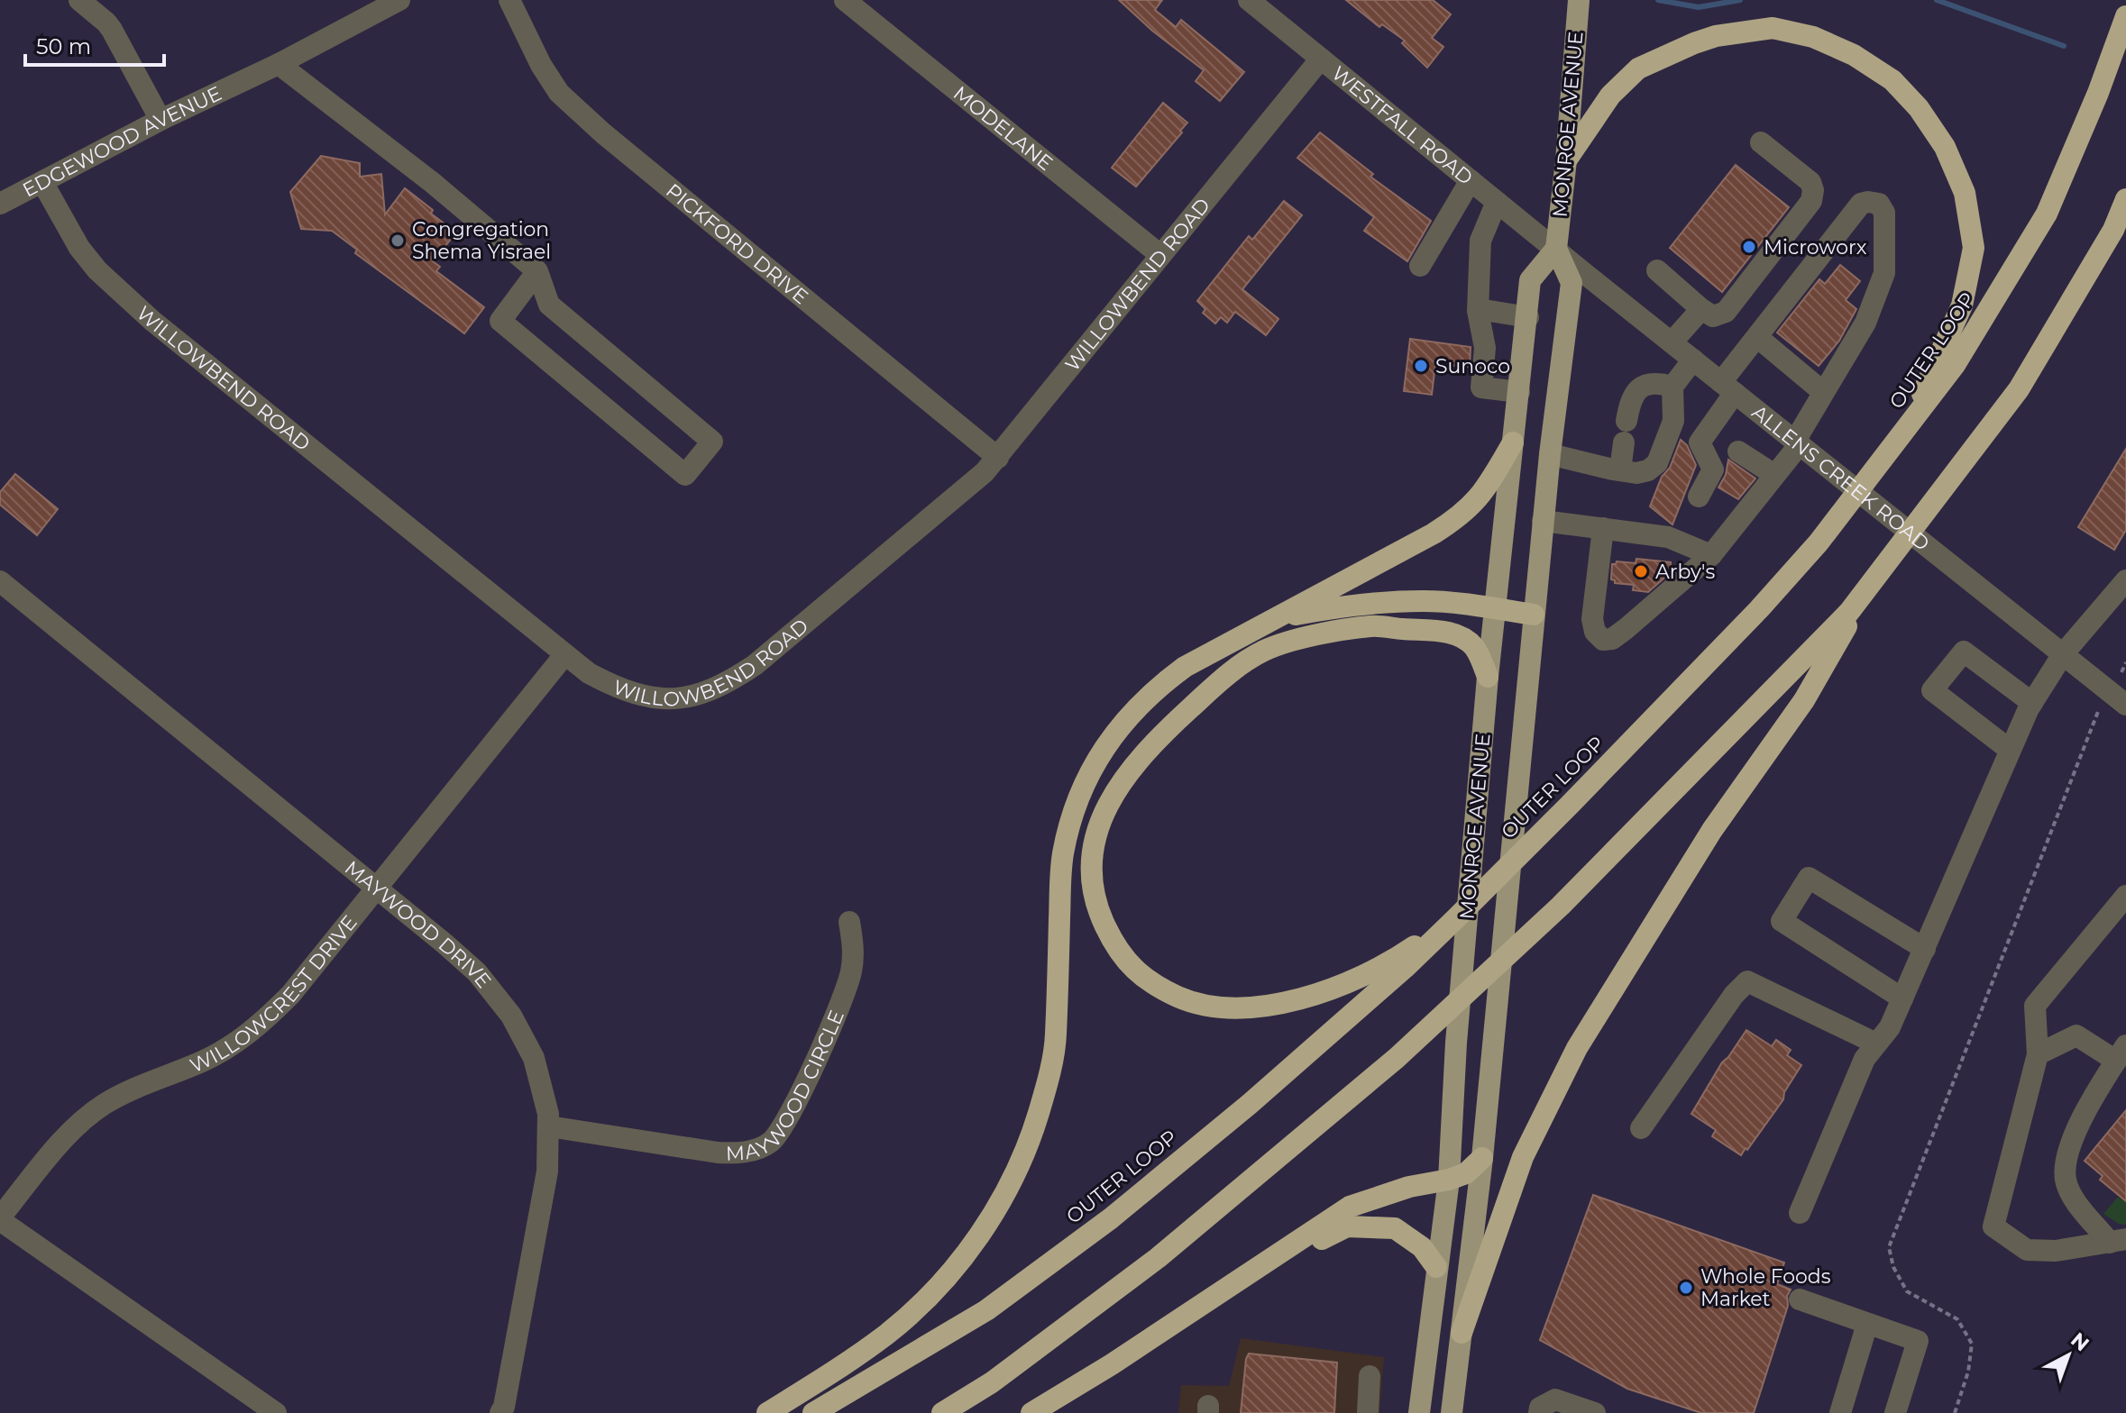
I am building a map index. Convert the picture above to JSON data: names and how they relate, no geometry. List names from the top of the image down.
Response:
{
  "streets": {
    "highway": ["OUTER LOOP"],
    "main road": ["MONROE AVENUE"],
    "street": [
      "WESTFALL ROAD",
      "MODELANE",
      "EDGEWOOD AVENUE",
      "PICKFORD DRIVE",
      "WILLOWBEND ROAD",
      "ALLENS CREEK ROAD",
      "MAYWOOD DRIVE",
      "WILLOWCREST DRIVE",
      "MAYWOOD CIRCLE"
    ]
  },
  "crossings": [
    ["WESTFALL ROAD", "MONROE AVENUE"],
    ["WESTFALL ROAD", "WILLOWBEND ROAD"],
    ["WESTFALL ROAD", "ALLENS CREEK ROAD"],
    ["MONROE AVENUE", "ALLENS CREEK ROAD"],
    ["MODELANE", "WILLOWBEND ROAD"],
    ["EDGEWOOD AVENUE", "WILLOWBEND ROAD"],
    ["PICKFORD DRIVE", "WILLOWBEND ROAD"],
    ["WILLOWBEND ROAD", "WILLOWCREST DRIVE"],
    ["MAYWOOD DRIVE", "WILLOWCREST DRIVE"],
    ["MAYWOOD DRIVE", "MAYWOOD CIRCLE"]
  ],
  "places": [
    "Congregation Shema Yisrael",
    "Microworx",
    "Sunoco",
    "Arby's",
    "Whole Foods Market"
  ],
  "scale_bar": "50 m",
  "north": "top right"
}
